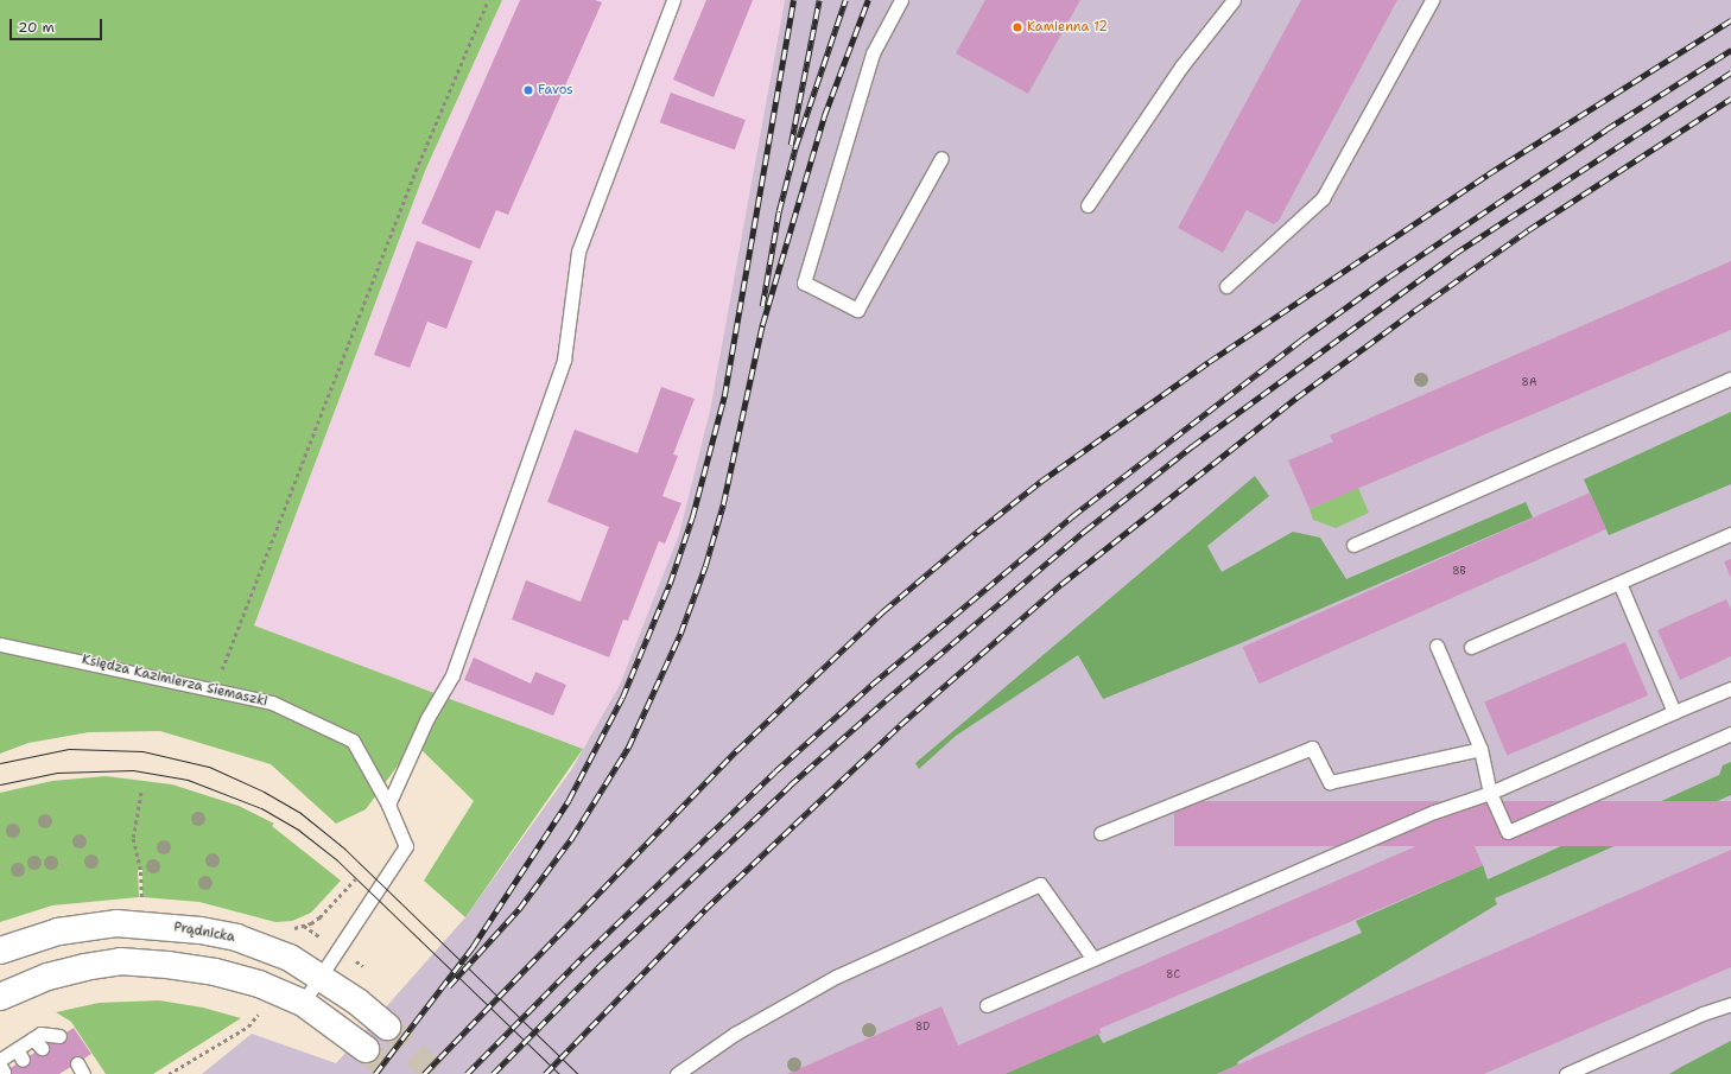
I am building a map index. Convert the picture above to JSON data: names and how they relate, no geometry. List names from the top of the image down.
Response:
{
  "streets": {
    "street": ["Prądnicka"],
    "lane": ["Księdza Kazimierza Siemaszki"]
  },
  "crossings": [
    ["Księdza Kazimierza Siemaszki", "Prądnicka"]
  ],
  "places": ["Kamienna 12", "Favos"],
  "house_numbers": [
    "8A",
    "8B",
    "8C",
    "8D"
  ],
  "scale_bar": "20 m"
}
